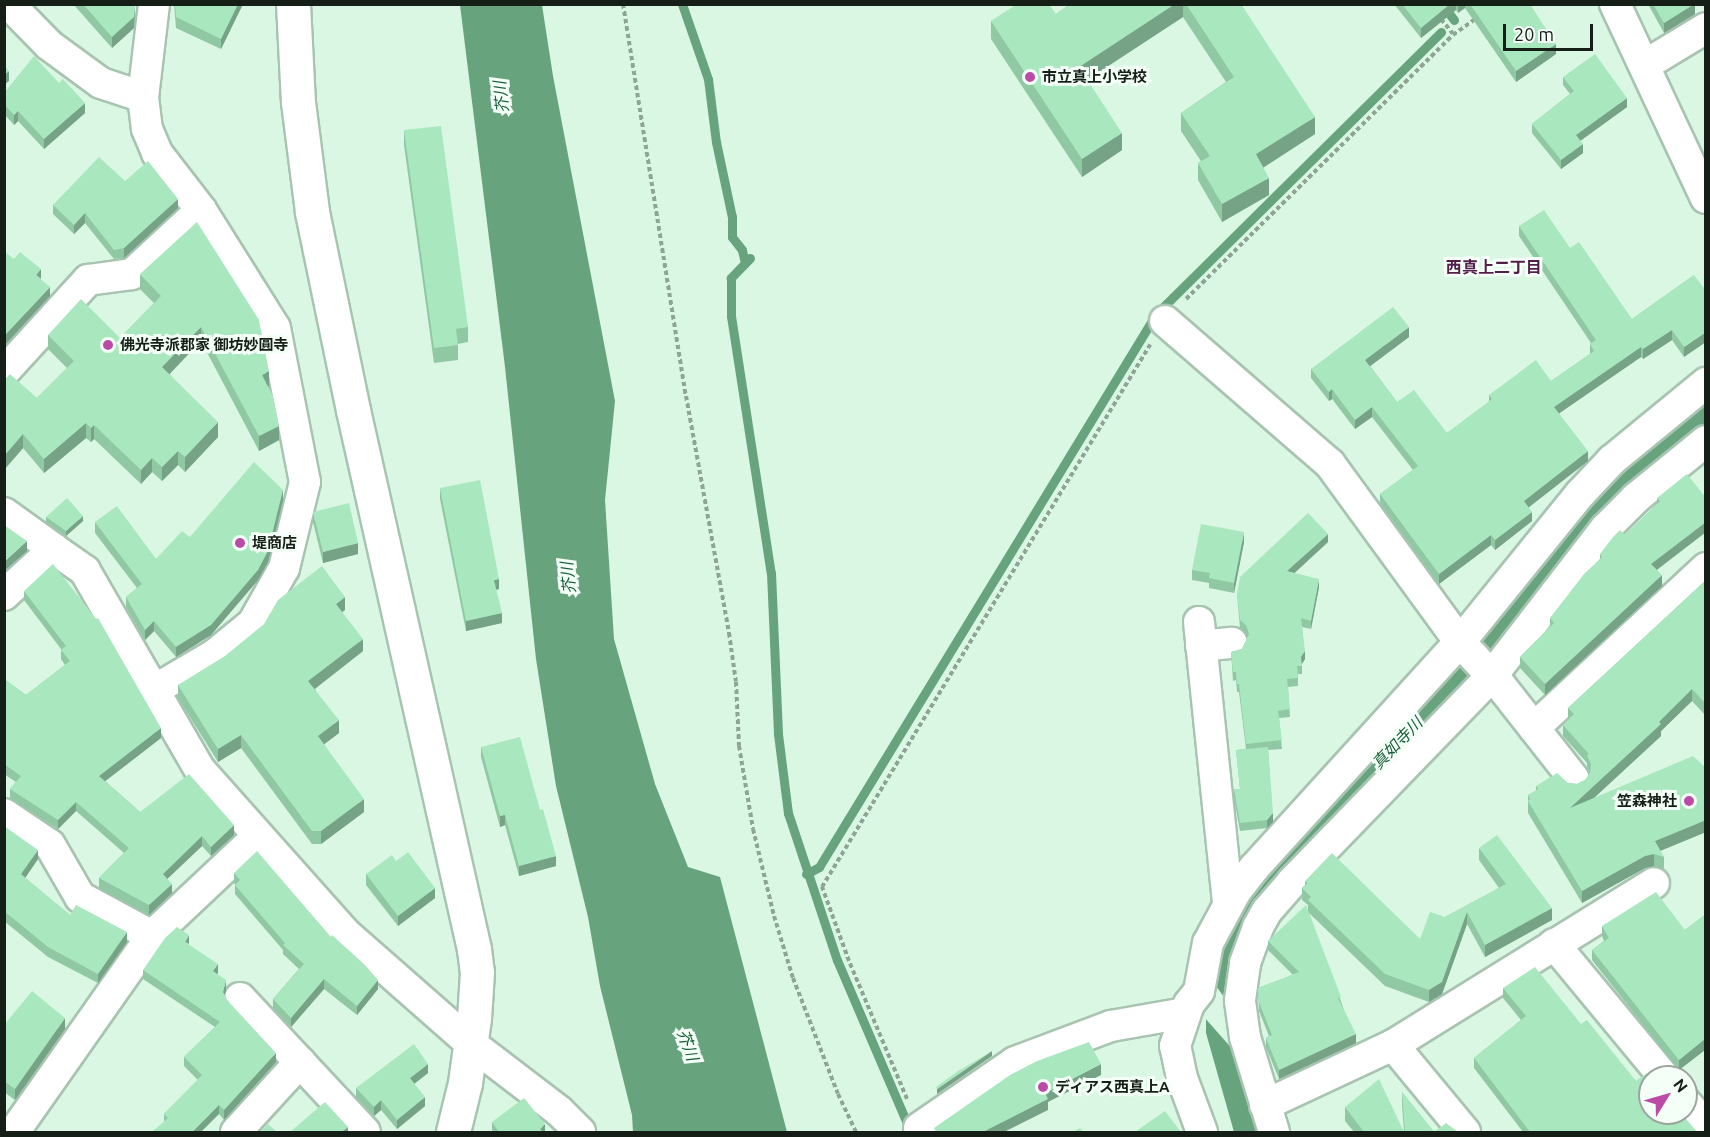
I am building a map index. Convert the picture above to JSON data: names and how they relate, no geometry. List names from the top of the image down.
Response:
{
  "districts": ["西真上二丁目"],
  "water": ["芥川", "真如寺川"],
  "places": [
    "市立真上小学校",
    "佛光寺派郡家 御坊妙圓寺",
    "堤商店",
    "笠森神社",
    "ディアス西真上A"
  ],
  "scale_bar": "20 m",
  "north": "top right"
}
